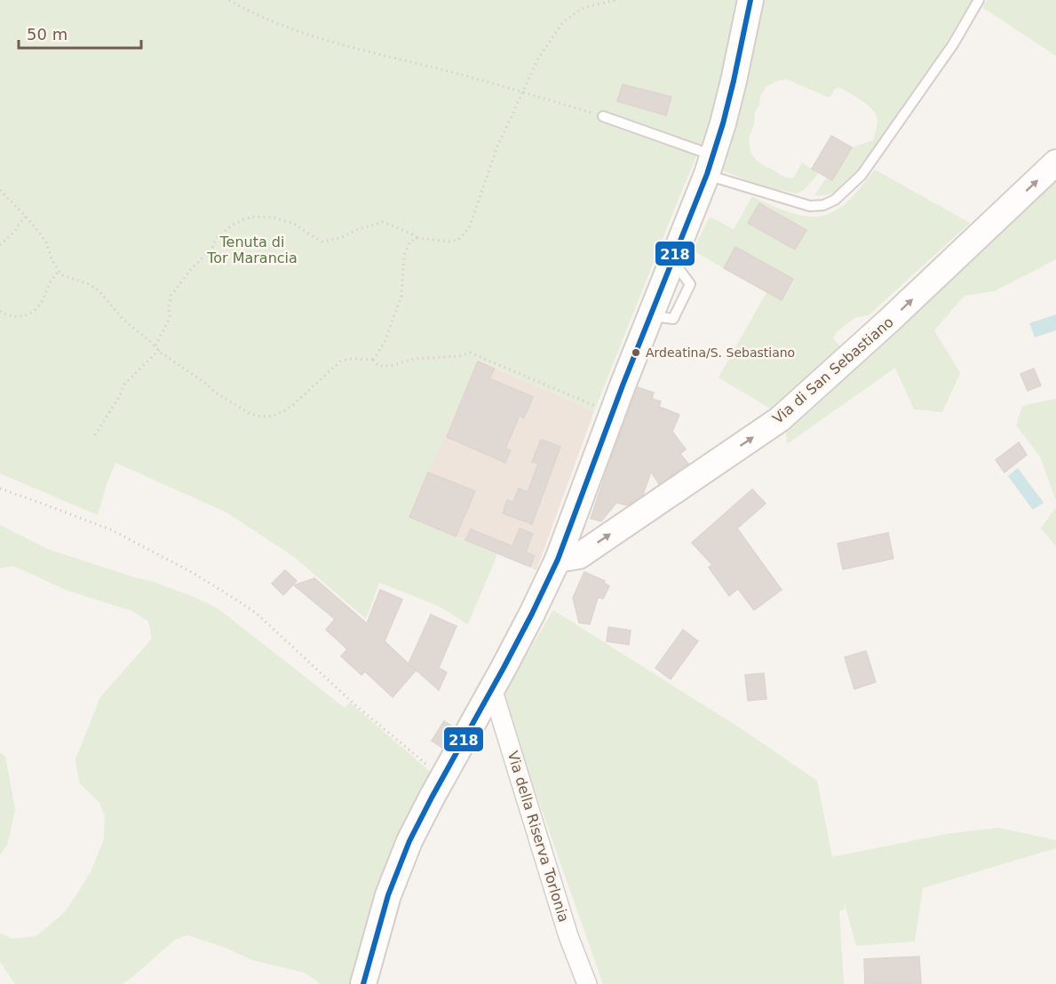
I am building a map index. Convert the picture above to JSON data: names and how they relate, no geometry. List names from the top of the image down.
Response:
{
  "streets": {
    "main road": ["Via di San Sebastiano"],
    "street": ["Via della Riserva Torlonia"]
  },
  "one_way": ["Via di San Sebastiano"],
  "parks": ["Tenuta di Tor Marancia"],
  "places": ["Ardeatina/S. Sebastiano"],
  "lines": ["transit line 218"],
  "scale_bar": "50 m"
}
